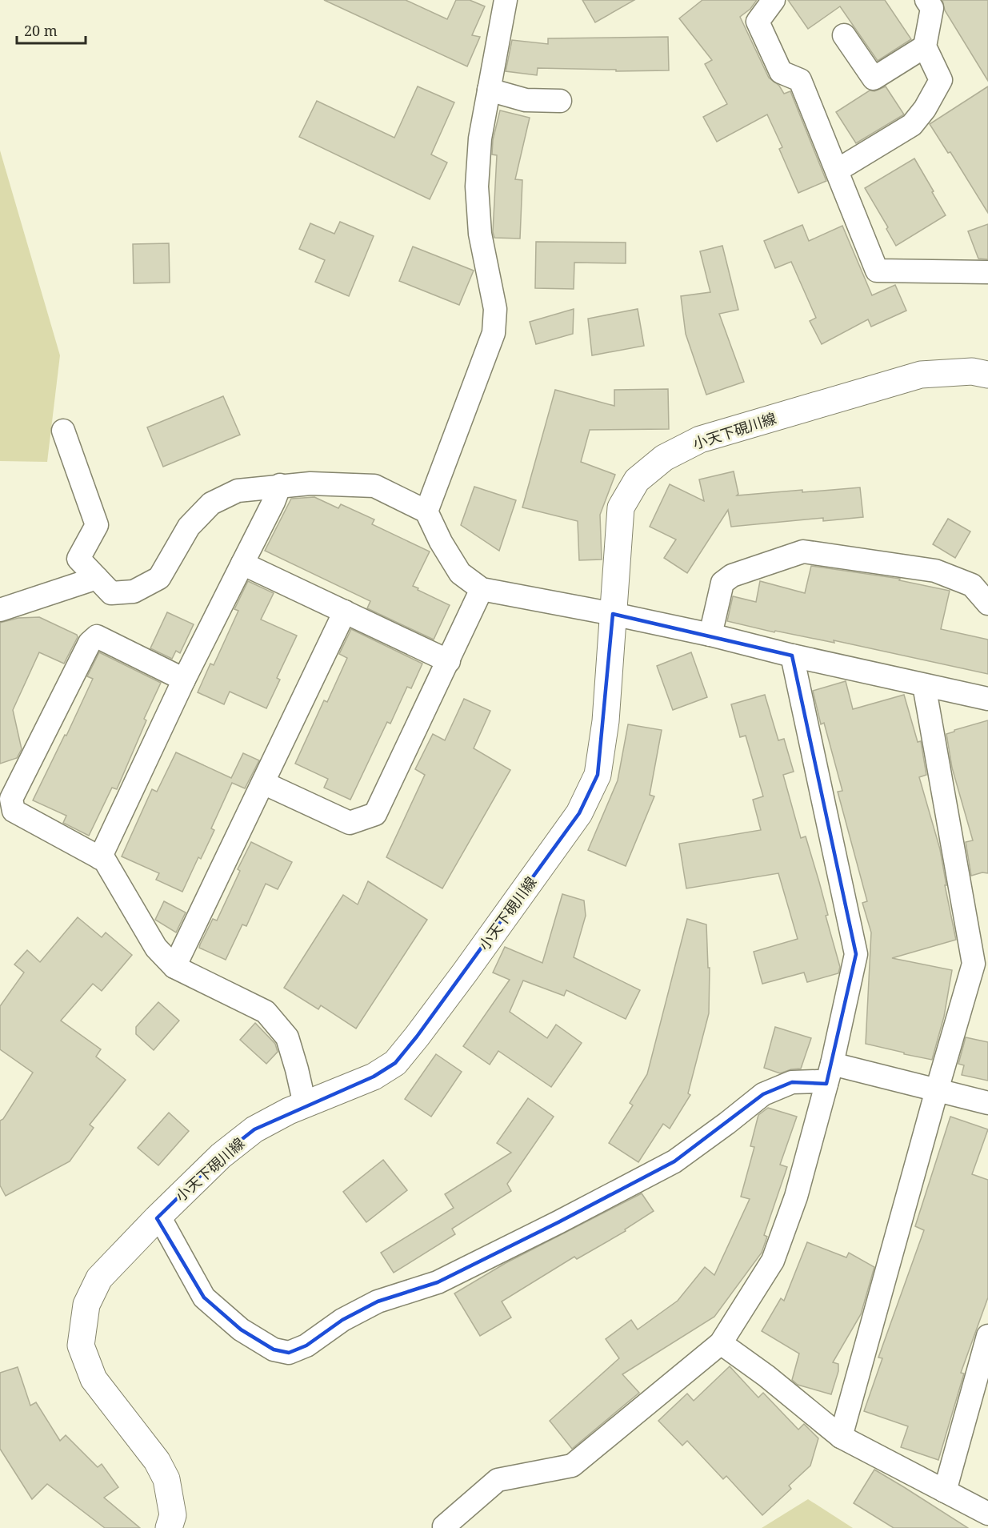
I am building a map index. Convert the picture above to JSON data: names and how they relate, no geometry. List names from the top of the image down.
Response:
{
  "streets": {
    "main road": ["小天下硯川線"]
  },
  "scale_bar": "20 m"
}
